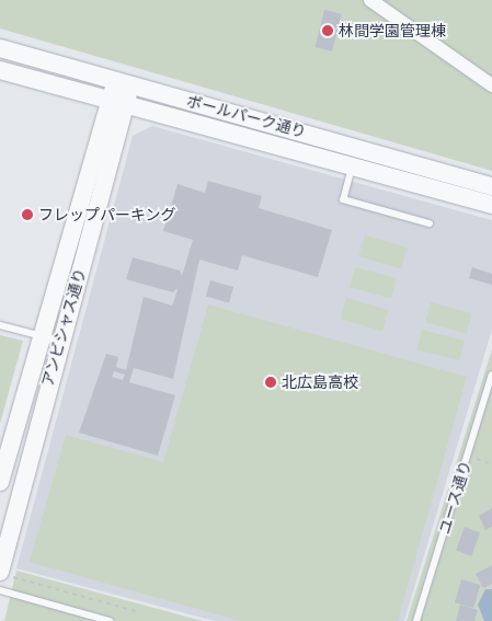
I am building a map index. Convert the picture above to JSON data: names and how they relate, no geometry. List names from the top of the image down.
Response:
{
  "streets": {
    "street": ["ボールパーク通り", "アンビシャス通り"],
    "lane": ["ユース通り"]
  },
  "crossings": [
    ["ボールパーク通り", "アンビシャス通り"]
  ],
  "places": ["林間学園管理棟", "フレップパーキング", "北広島高校"]
}
